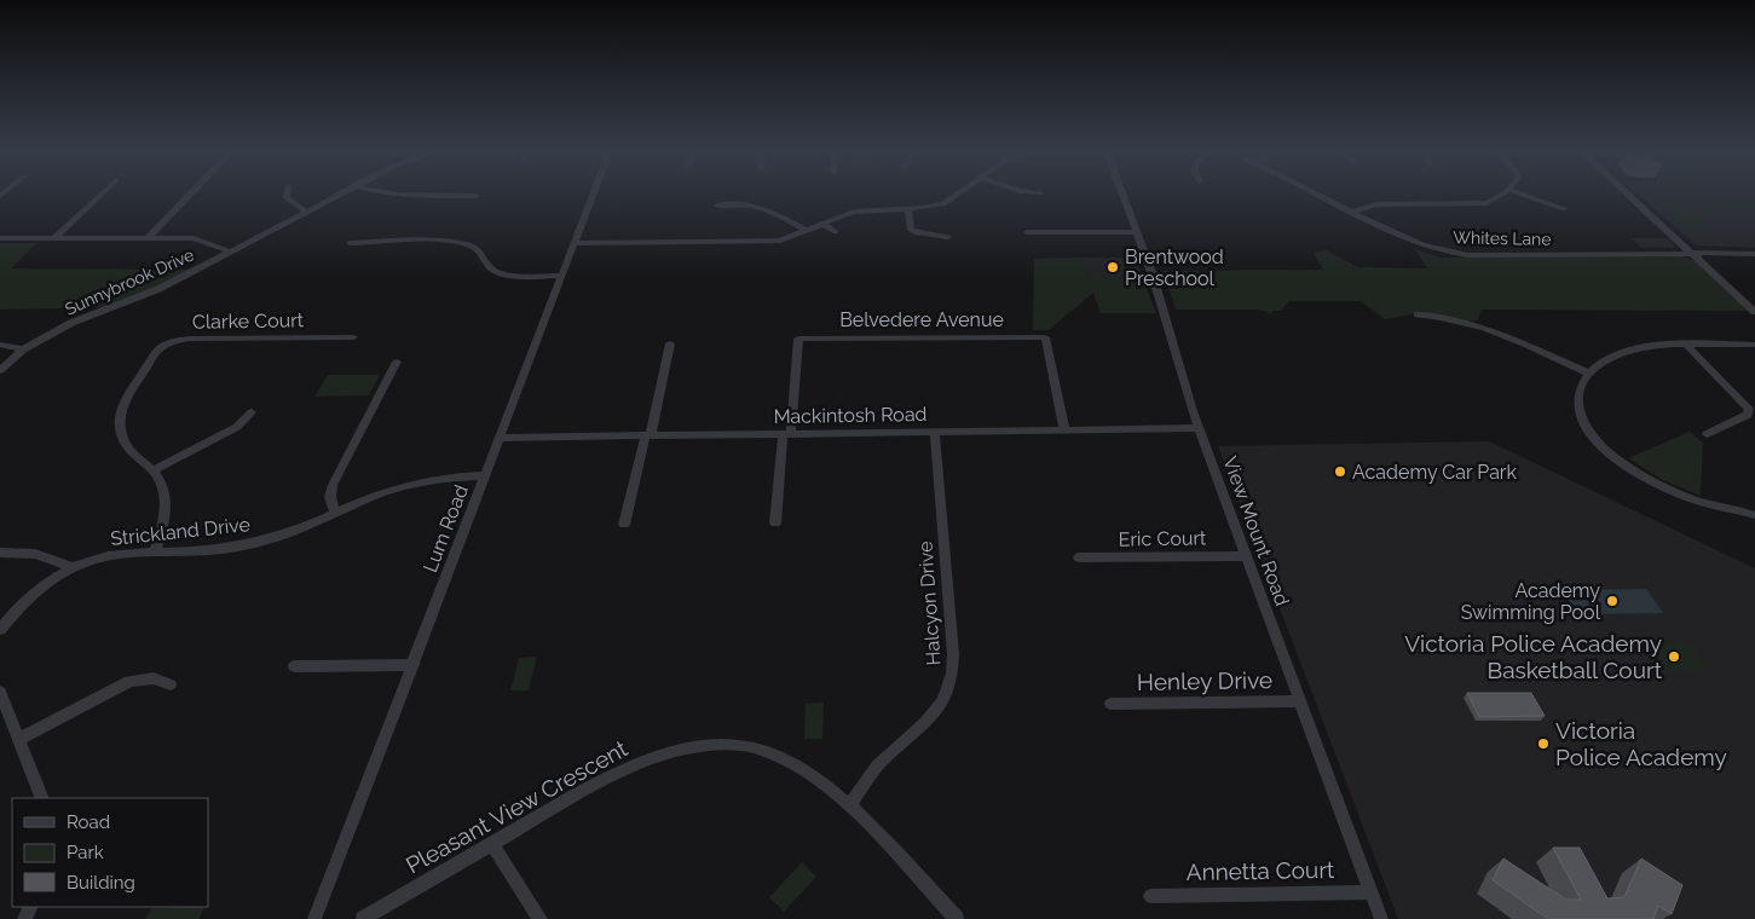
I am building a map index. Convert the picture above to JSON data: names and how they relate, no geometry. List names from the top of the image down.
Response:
{
  "streets": {
    "street": [
      "Whites Lane",
      "Sunnybrook Drive",
      "Belvedere Avenue",
      "Clarke Court",
      "Mackintosh Road",
      "Lum Road",
      "Strickland Drive",
      "View Mount Road",
      "Eric Court",
      "Halcyon Drive",
      "Henley Drive",
      "Pleasant View Crescent",
      "Annetta Court"
    ]
  },
  "crossings": [
    ["Belvedere Avenue", "Mackintosh Road"],
    ["Clarke Court", "Strickland Drive"],
    ["Mackintosh Road", "Lum Road"],
    ["Mackintosh Road", "View Mount Road"],
    ["Mackintosh Road", "Halcyon Drive"],
    ["Lum Road", "Strickland Drive"],
    ["View Mount Road", "Eric Court"],
    ["View Mount Road", "Henley Drive"],
    ["View Mount Road", "Annetta Court"],
    ["Halcyon Drive", "Pleasant View Crescent"]
  ],
  "places": [
    "Brentwood Preschool",
    "Academy Car Park",
    "Academy Swimming Pool",
    "Victoria Police Academy Basketball Court",
    "Victoria Police Academy"
  ],
  "legend": ["Road", "Park", "Building"]
}
